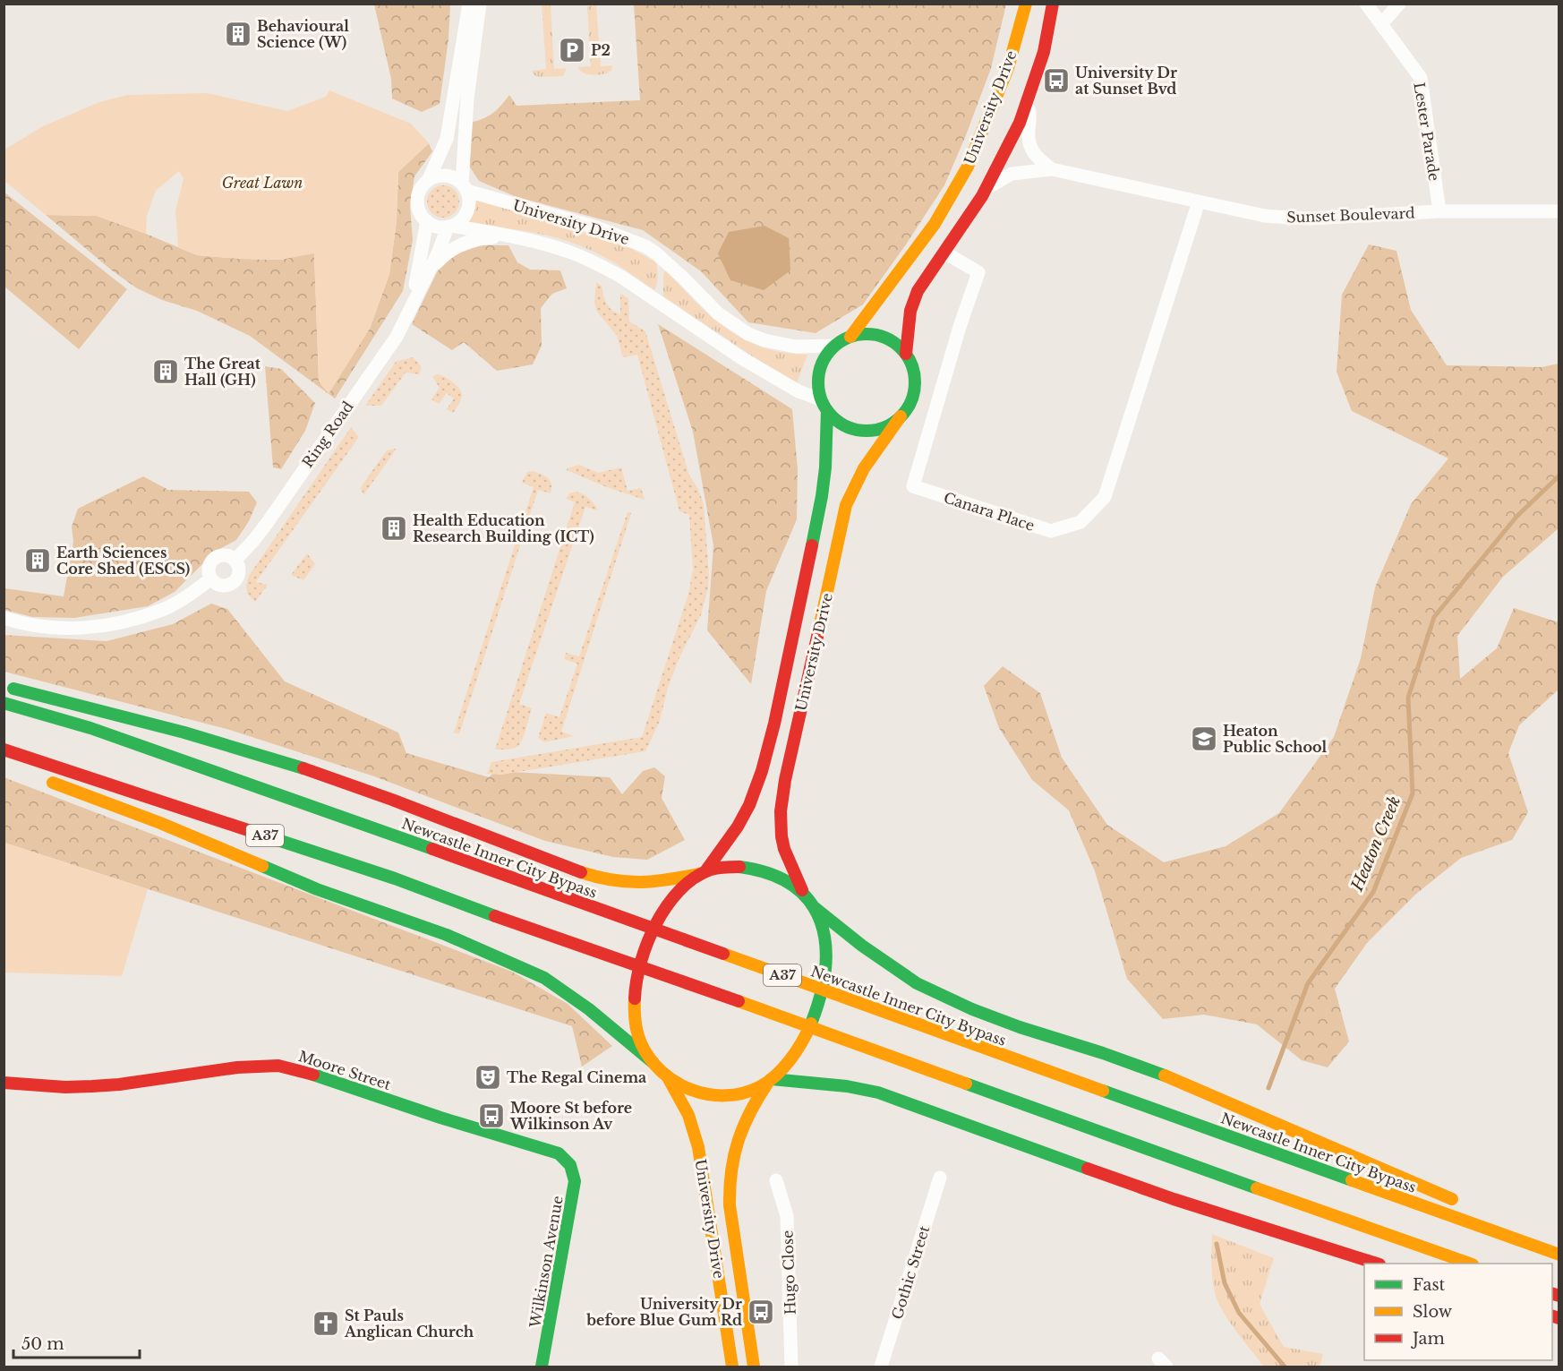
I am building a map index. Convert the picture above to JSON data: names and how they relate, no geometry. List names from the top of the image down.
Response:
{
  "streets": {
    "main road": [
      "University Drive",
      "A37",
      "Newcastle Inner City Bypass",
      "Moore Street",
      "Wilkinson Avenue"
    ],
    "street": [
      "Lester Parade",
      "Sunset Boulevard",
      "Ring Road",
      "Canara Place",
      "Hugo Close",
      "Gothic Street"
    ]
  },
  "crossings": [
    ["University Drive", "Sunset Boulevard"],
    ["University Drive", "Ring Road"],
    ["University Drive", "Canara Place"],
    ["Lester Parade", "Sunset Boulevard"],
    ["Sunset Boulevard", "Canara Place"],
    ["Moore Street", "Wilkinson Avenue"]
  ],
  "water": ["Heaton Creek"],
  "parks": ["Great Lawn"],
  "places": {
    "building": [
      "Behavioural Science (W)",
      "The Great Hall (GH)",
      "Health Education Research Building (ICT)",
      "Earth Sciences Core Shed (ESCS)"
    ],
    "parking": ["P2"],
    "bus stop": ["University Dr at Sunset Bvd", "Moore St before Wilkinson Av", "University Dr before Blue Gum Rd"],
    "school or university": ["Heaton Public School"],
    "theatre": ["The Regal Cinema"],
    "church": ["St Pauls Anglican Church"]
  },
  "legend": ["Fast", "Slow", "Jam"],
  "scale_bar": "50 m"
}
